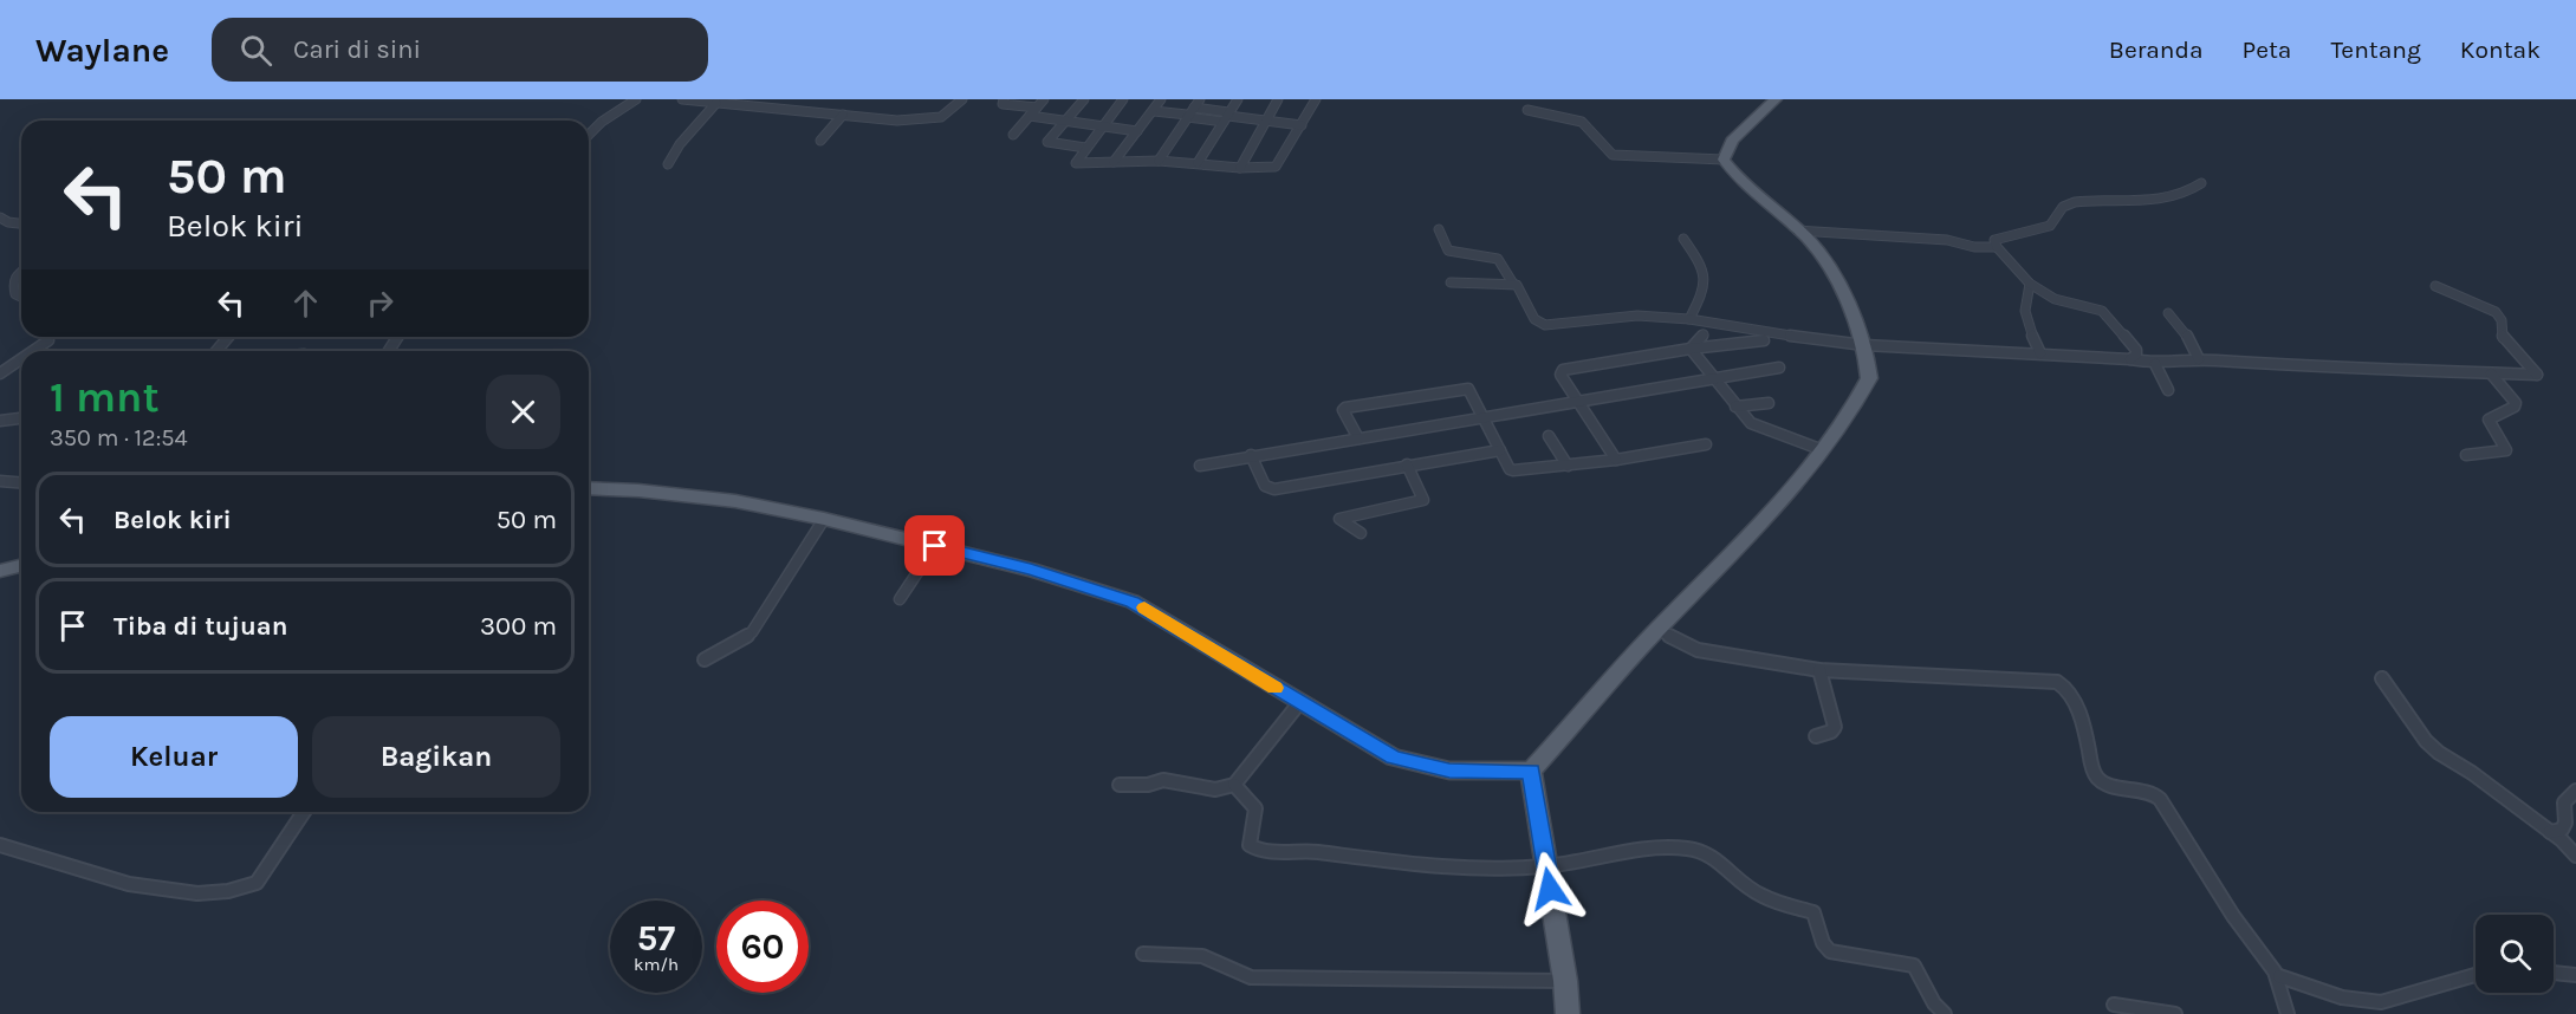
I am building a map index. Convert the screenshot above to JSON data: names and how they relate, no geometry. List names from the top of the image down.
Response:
{
  "page": {
    "header": "Waylane",
    "search": "Cari di sini",
    "nav": [
      "Beranda",
      "Peta",
      "Tentang",
      "Kontak"
    ],
    "turn": ["50 m", "Belok kiri"],
    "heading": ["1 mnt", "350 m · 12:54"],
    "list": [
      {
        "name": "Belok kiri",
        "value": "50 m"
      },
      {
        "name": "Tiba di tujuan",
        "value": "300 m"
      }
    ],
    "buttons": ["Keluar", "Bagikan"],
    "speed": "57 km/h",
    "limit": "60"
  }
}
